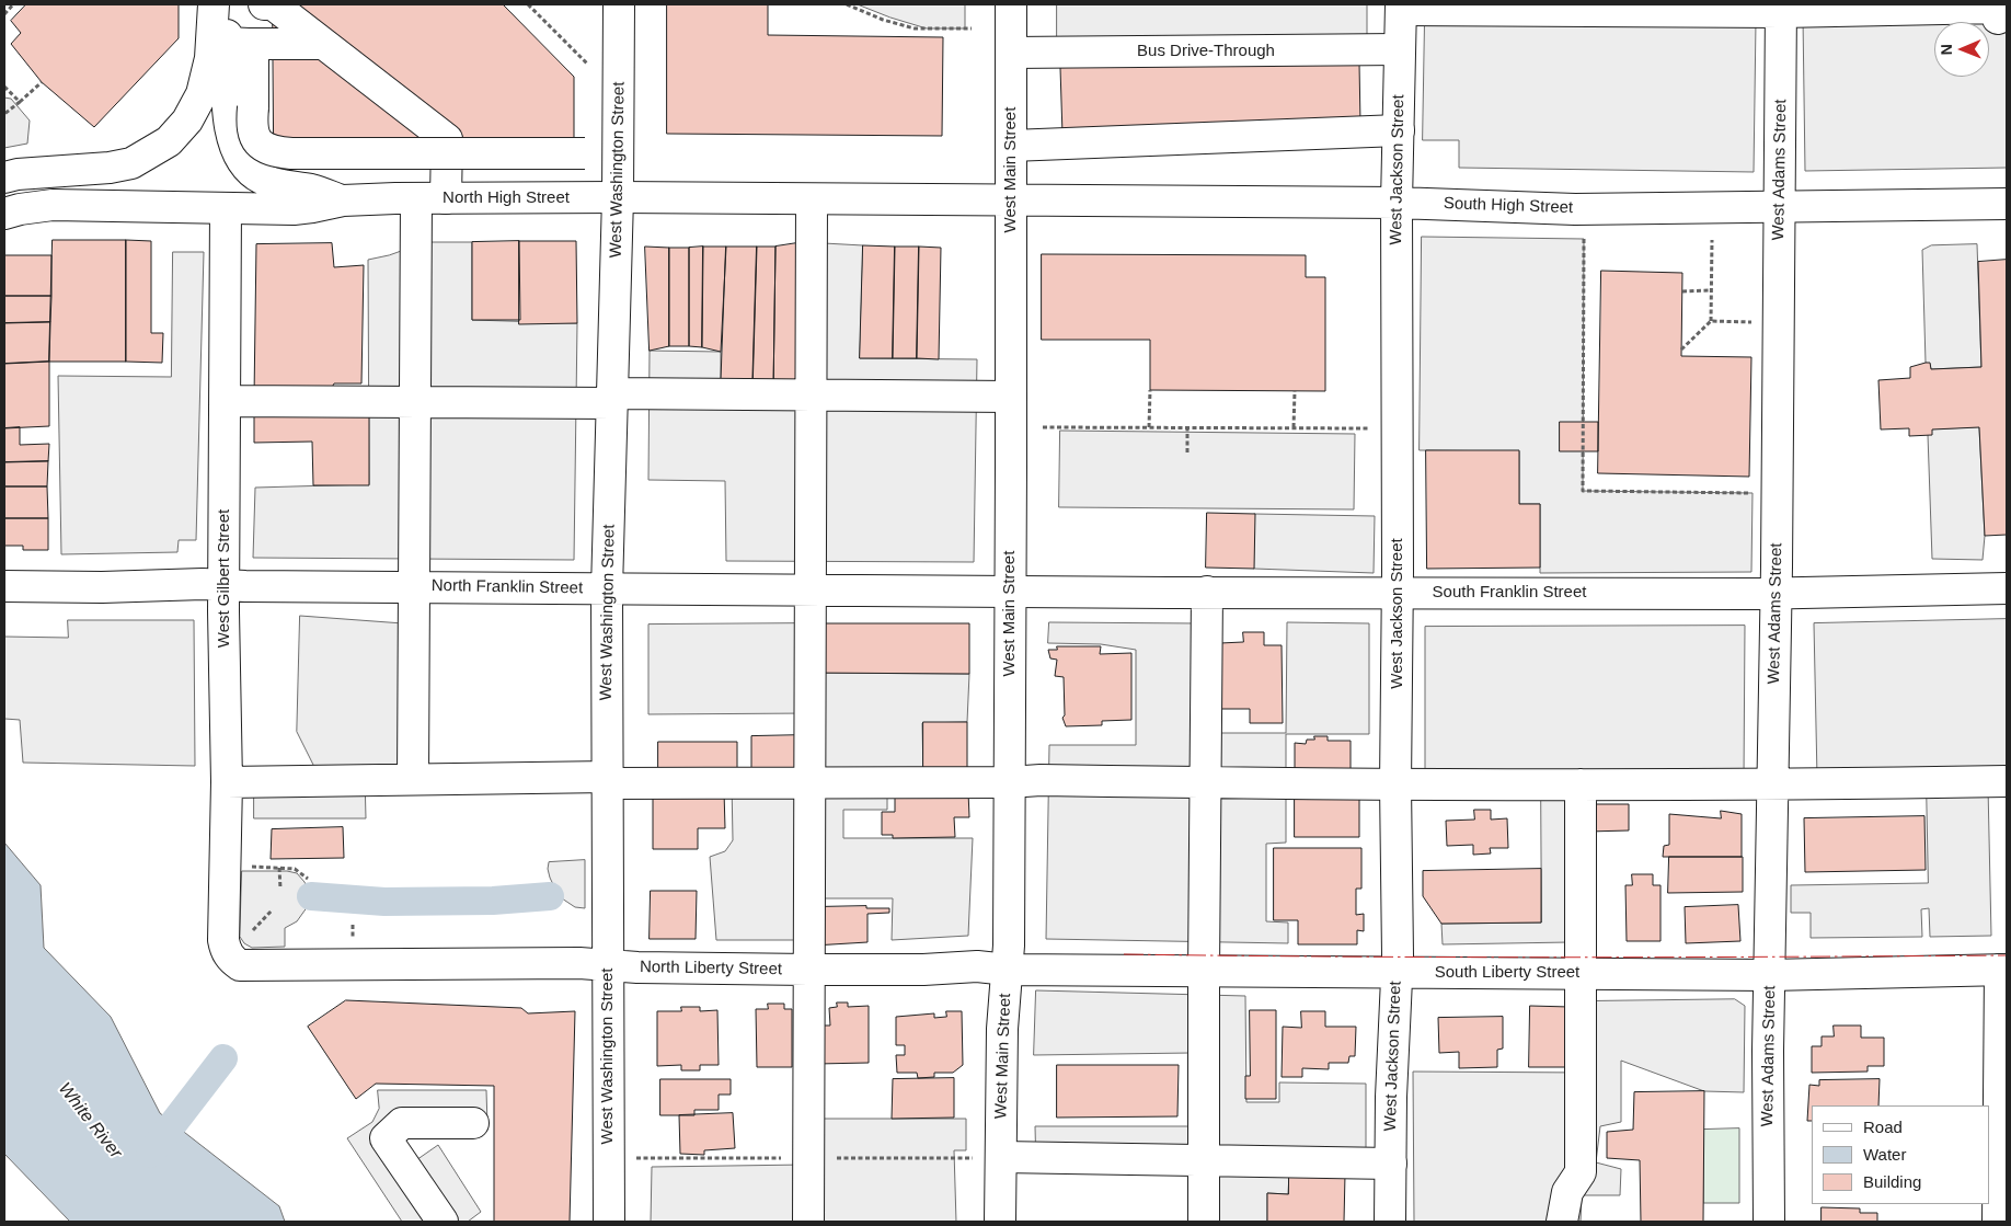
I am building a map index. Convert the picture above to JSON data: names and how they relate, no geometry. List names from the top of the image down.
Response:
{
  "streets": {
    "main road": [
      "Bus Drive-Through",
      "West Washington Street",
      "West Main Street",
      "West Jackson Street",
      "West Adams Street",
      "North High Street",
      "South High Street",
      "West Gilbert Street",
      "North Franklin Street",
      "South Franklin Street",
      "North Liberty Street",
      "South Liberty Street"
    ]
  },
  "crossings": [
    ["Bus Drive-Through", "West Main Street"],
    ["Bus Drive-Through", "West Jackson Street"],
    ["West Washington Street", "North High Street"],
    ["West Washington Street", "North Franklin Street"],
    ["West Washington Street", "North Liberty Street"],
    ["West Main Street", "North High Street"],
    ["West Main Street", "South High Street"],
    ["West Main Street", "North Franklin Street"],
    ["West Main Street", "South Franklin Street"],
    ["West Main Street", "North Liberty Street"],
    ["West Main Street", "South Liberty Street"],
    ["West Jackson Street", "South High Street"],
    ["West Jackson Street", "South Franklin Street"],
    ["West Jackson Street", "South Liberty Street"],
    ["West Adams Street", "South High Street"],
    ["West Adams Street", "South Franklin Street"],
    ["West Adams Street", "South Liberty Street"],
    ["North High Street", "South High Street"],
    ["North High Street", "West Gilbert Street"],
    ["West Gilbert Street", "North Franklin Street"],
    ["West Gilbert Street", "North Liberty Street"],
    ["North Franklin Street", "South Franklin Street"],
    ["North Liberty Street", "South Liberty Street"]
  ],
  "water": ["White River"],
  "legend": ["Road", "Water", "Building"],
  "north": "left"
}
